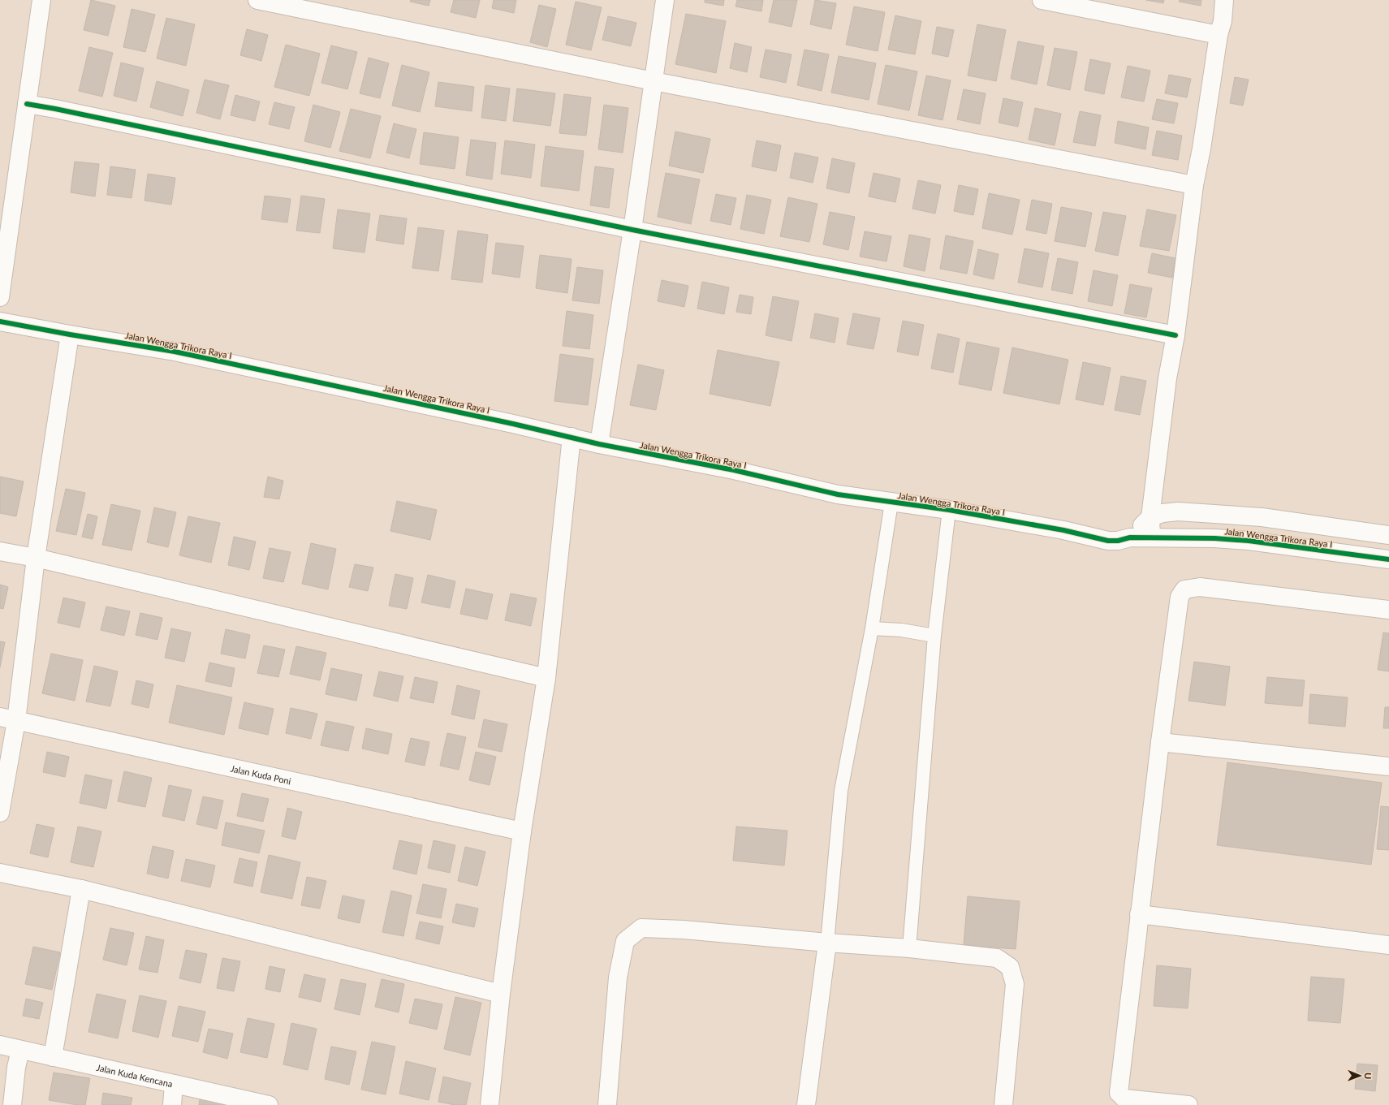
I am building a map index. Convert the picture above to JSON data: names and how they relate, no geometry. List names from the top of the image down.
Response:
{
  "streets": {
    "street": ["Jalan Wengga Trikora Raya I", "Jalan Kuda Poni", "Jalan Kuda Kencana"]
  },
  "north": "right"
}
